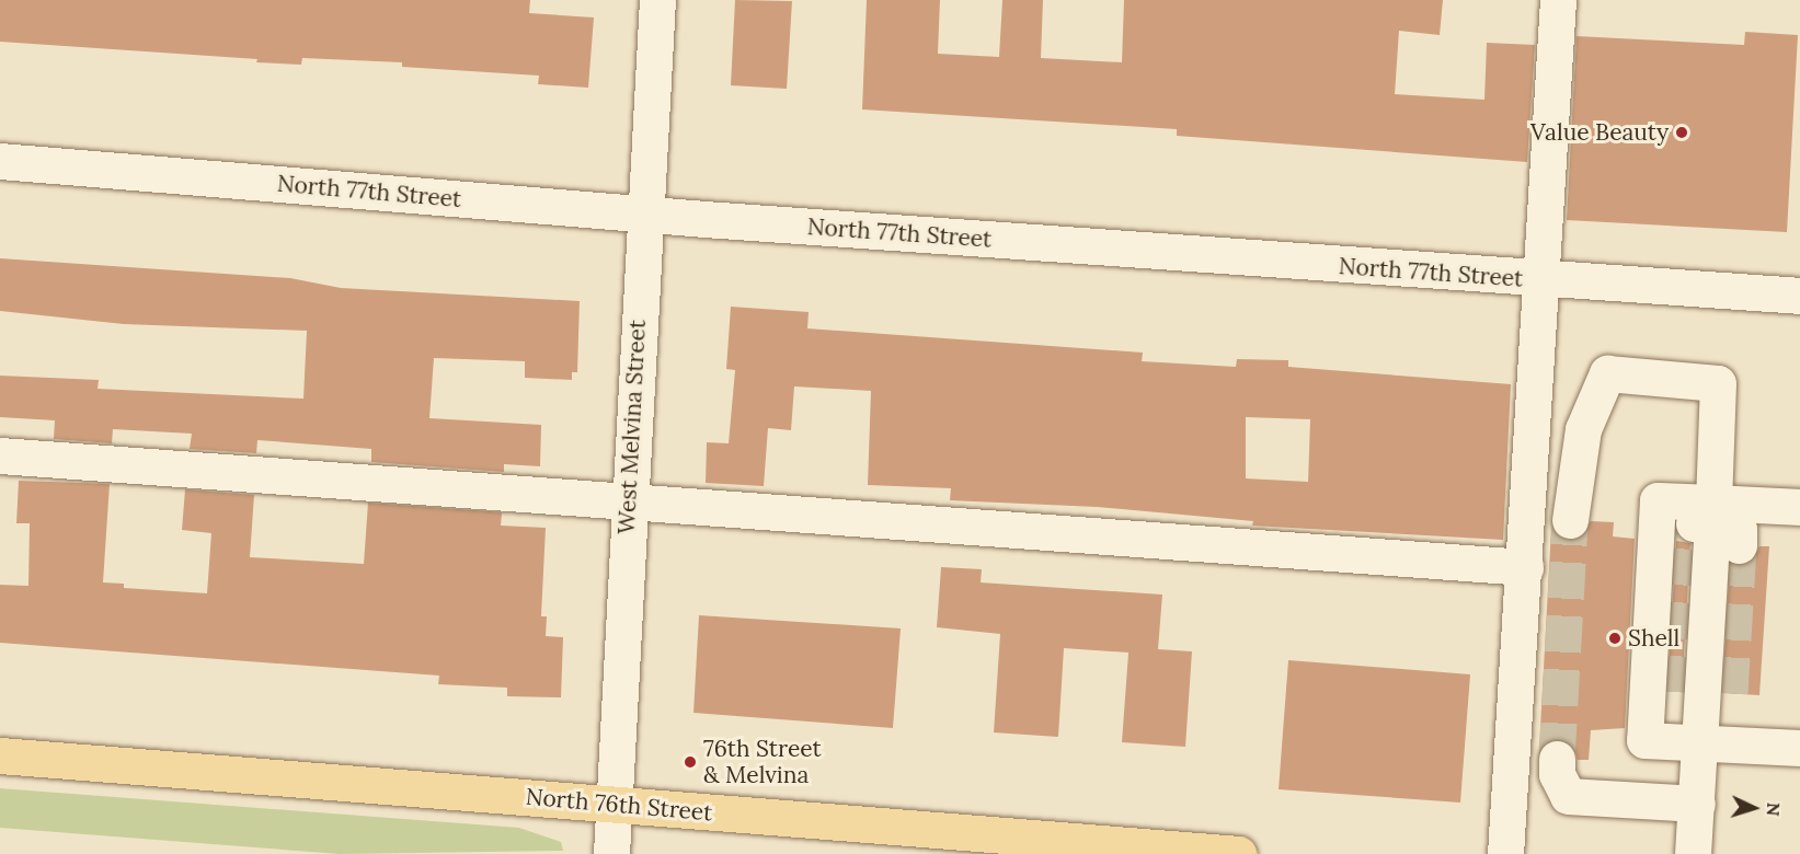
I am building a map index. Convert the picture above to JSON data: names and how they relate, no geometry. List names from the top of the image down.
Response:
{
  "streets": {
    "main road": ["North 76th Street"],
    "street": ["North 77th Street", "West Melvina Street"]
  },
  "crossings": [
    ["North 77th Street", "West Melvina Street"],
    ["West Melvina Street", "North 76th Street"]
  ],
  "places": ["Value Beauty", "Shell", "76th Street & Melvina"],
  "north": "right"
}
